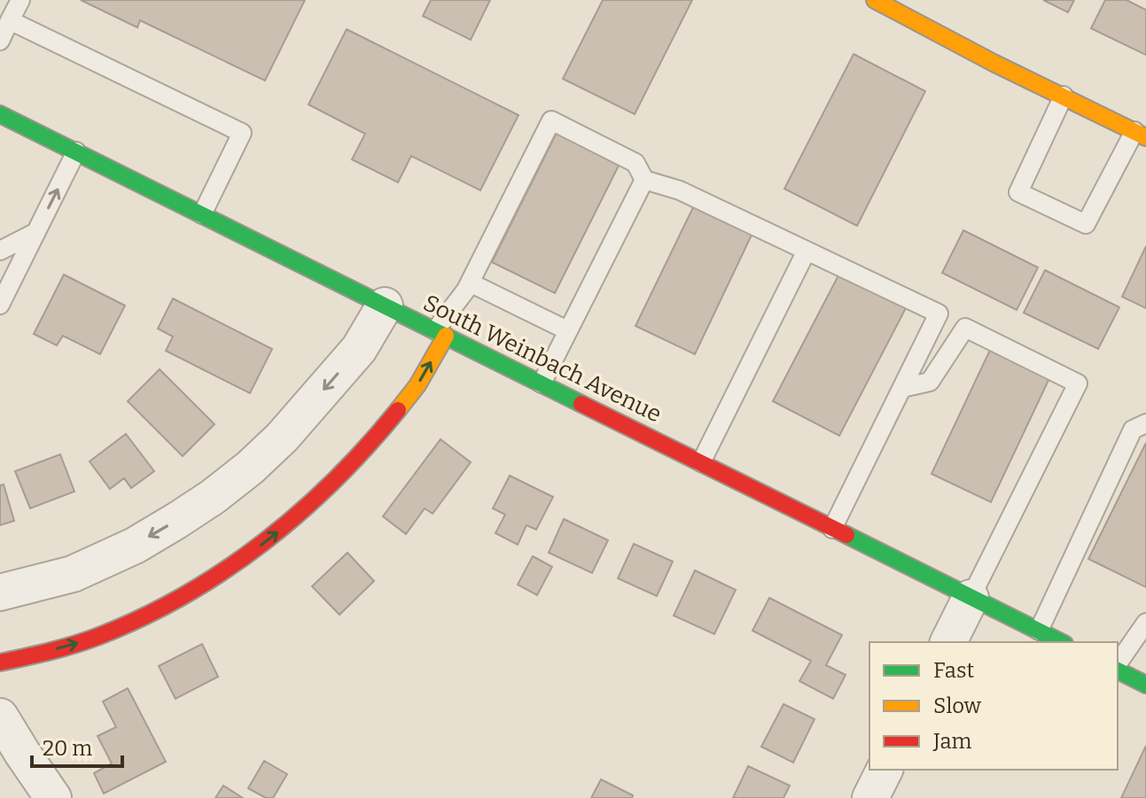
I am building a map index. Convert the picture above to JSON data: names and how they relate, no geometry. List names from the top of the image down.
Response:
{
  "streets": {
    "street": ["South Weinbach Avenue"]
  },
  "legend": ["Fast", "Slow", "Jam"],
  "scale_bar": "20 m"
}
